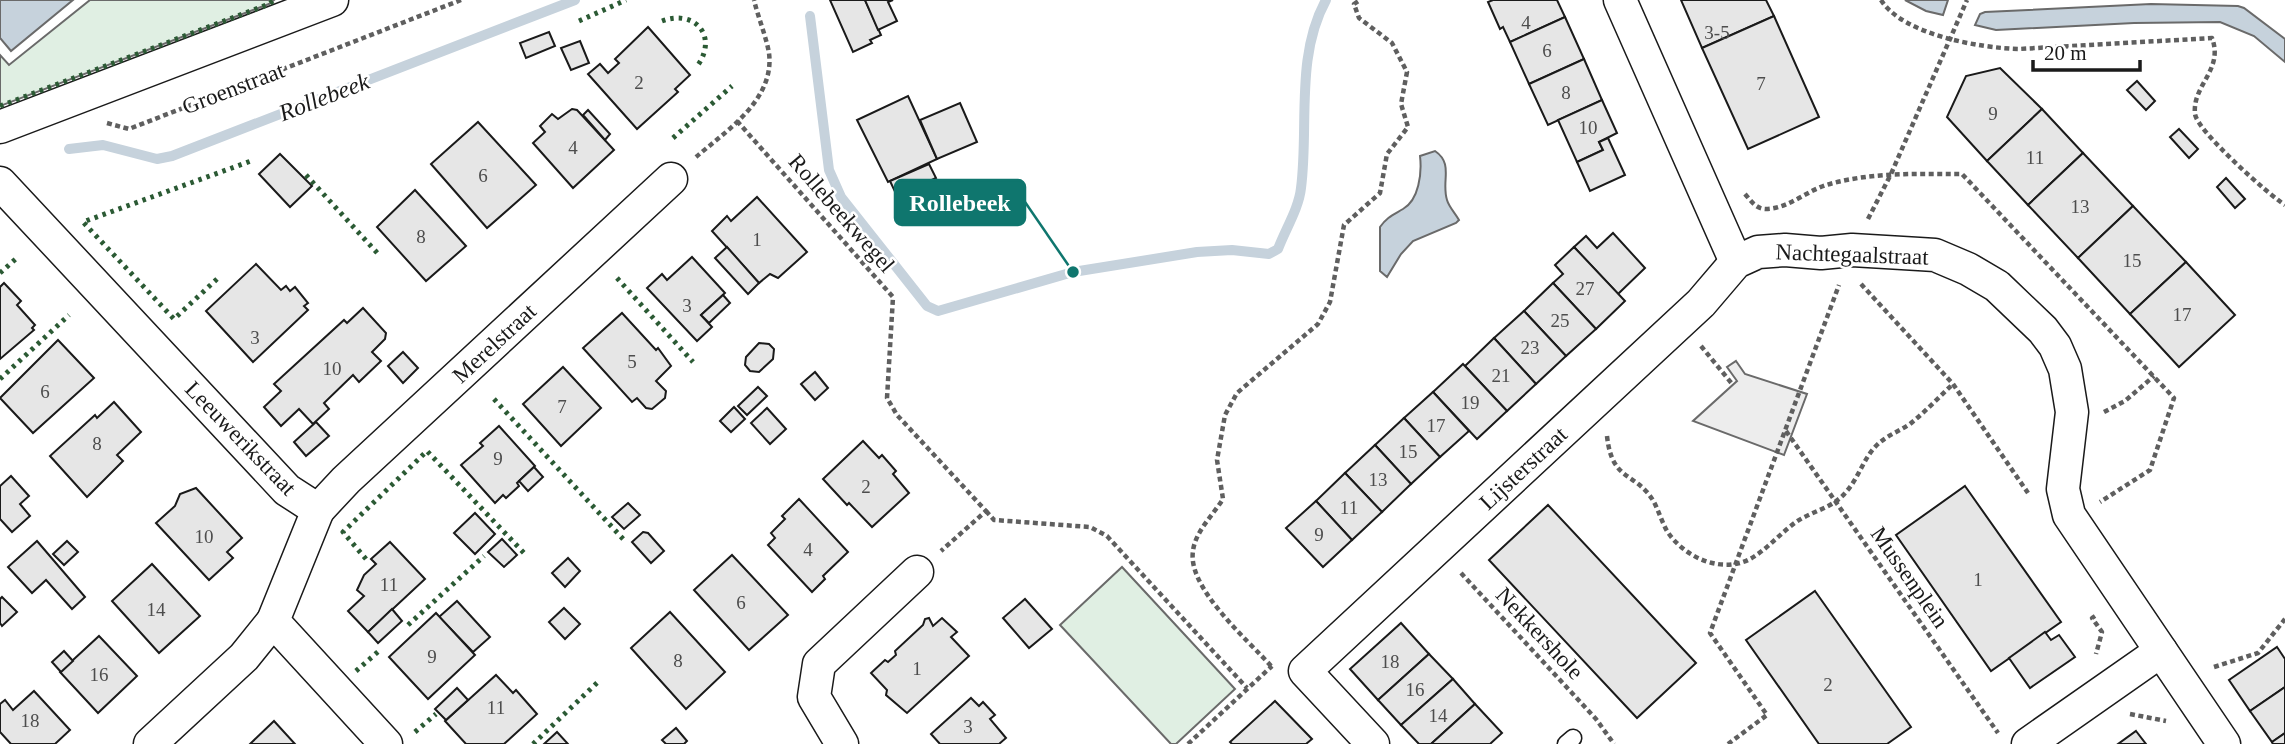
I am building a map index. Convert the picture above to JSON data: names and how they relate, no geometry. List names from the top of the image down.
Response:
{
  "streets": {
    "street": [
      "Groenstraat",
      "Nachtegaalstraat",
      "Merelstraat",
      "Leeuwerikstraat",
      "Lijsterstraat"
    ],
    "path": ["Rollebeekwegel", "Mussenplein", "Nekkershole"]
  },
  "crossings": [
    ["Nachtegaalstraat", "Lijsterstraat"],
    ["Merelstraat", "Leeuwerikstraat"],
    ["Lijsterstraat", "Nekkershole"]
  ],
  "water": ["Rollebeek"],
  "places": ["Rollebeek"],
  "house_numbers": [
    "4",
    "3-5",
    "6",
    "2",
    "7",
    "8",
    "9",
    "10",
    "4",
    "11",
    "6",
    "13",
    "8",
    "1",
    "15",
    "27",
    "3",
    "17",
    "25",
    "3",
    "23",
    "5",
    "10",
    "21",
    "6",
    "19",
    "7",
    "17",
    "8",
    "15",
    "9",
    "13",
    "2",
    "11",
    "9",
    "10",
    "4",
    "1",
    "11",
    "6",
    "14",
    "9",
    "8",
    "18",
    "1",
    "16",
    "2",
    "16",
    "11",
    "14",
    "18",
    "3"
  ],
  "scale_bar": "20 m"
}
